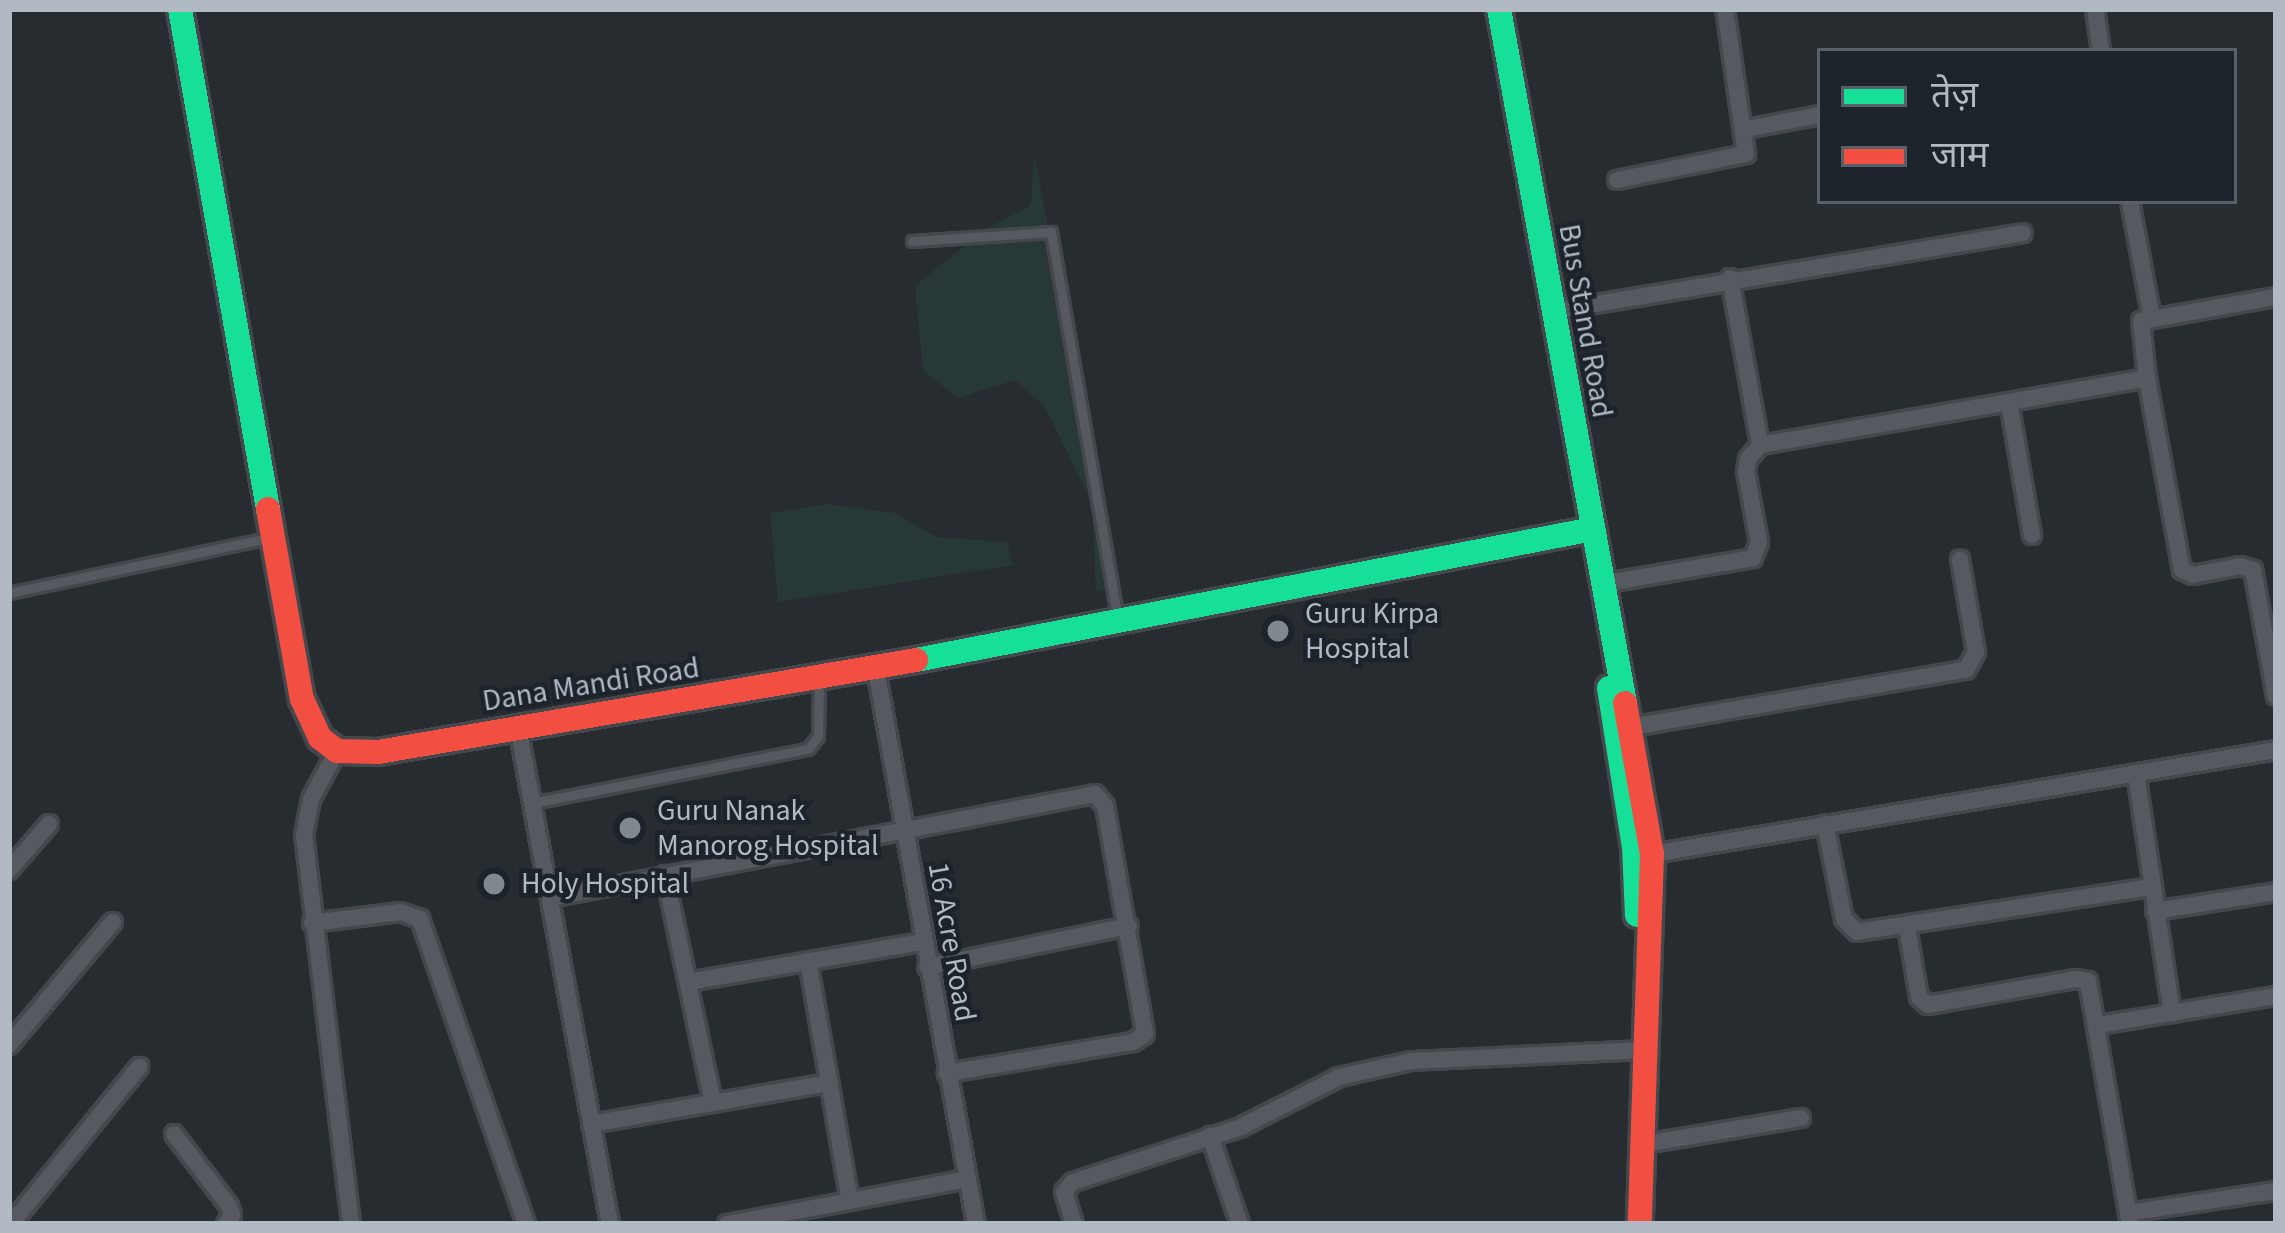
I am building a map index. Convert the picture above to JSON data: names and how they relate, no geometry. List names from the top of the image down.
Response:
{
  "streets": {
    "street": ["Bus Stand Road", "Dana Mandi Road", "16 Acre Road"]
  },
  "crossings": [
    ["Bus Stand Road", "Dana Mandi Road"],
    ["Dana Mandi Road", "16 Acre Road"]
  ],
  "places": ["Guru Kirpa Hospital", "Guru Nanak Manorog Hospital", "Holy Hospital"],
  "legend": ["तेज़", "जाम"]
}
